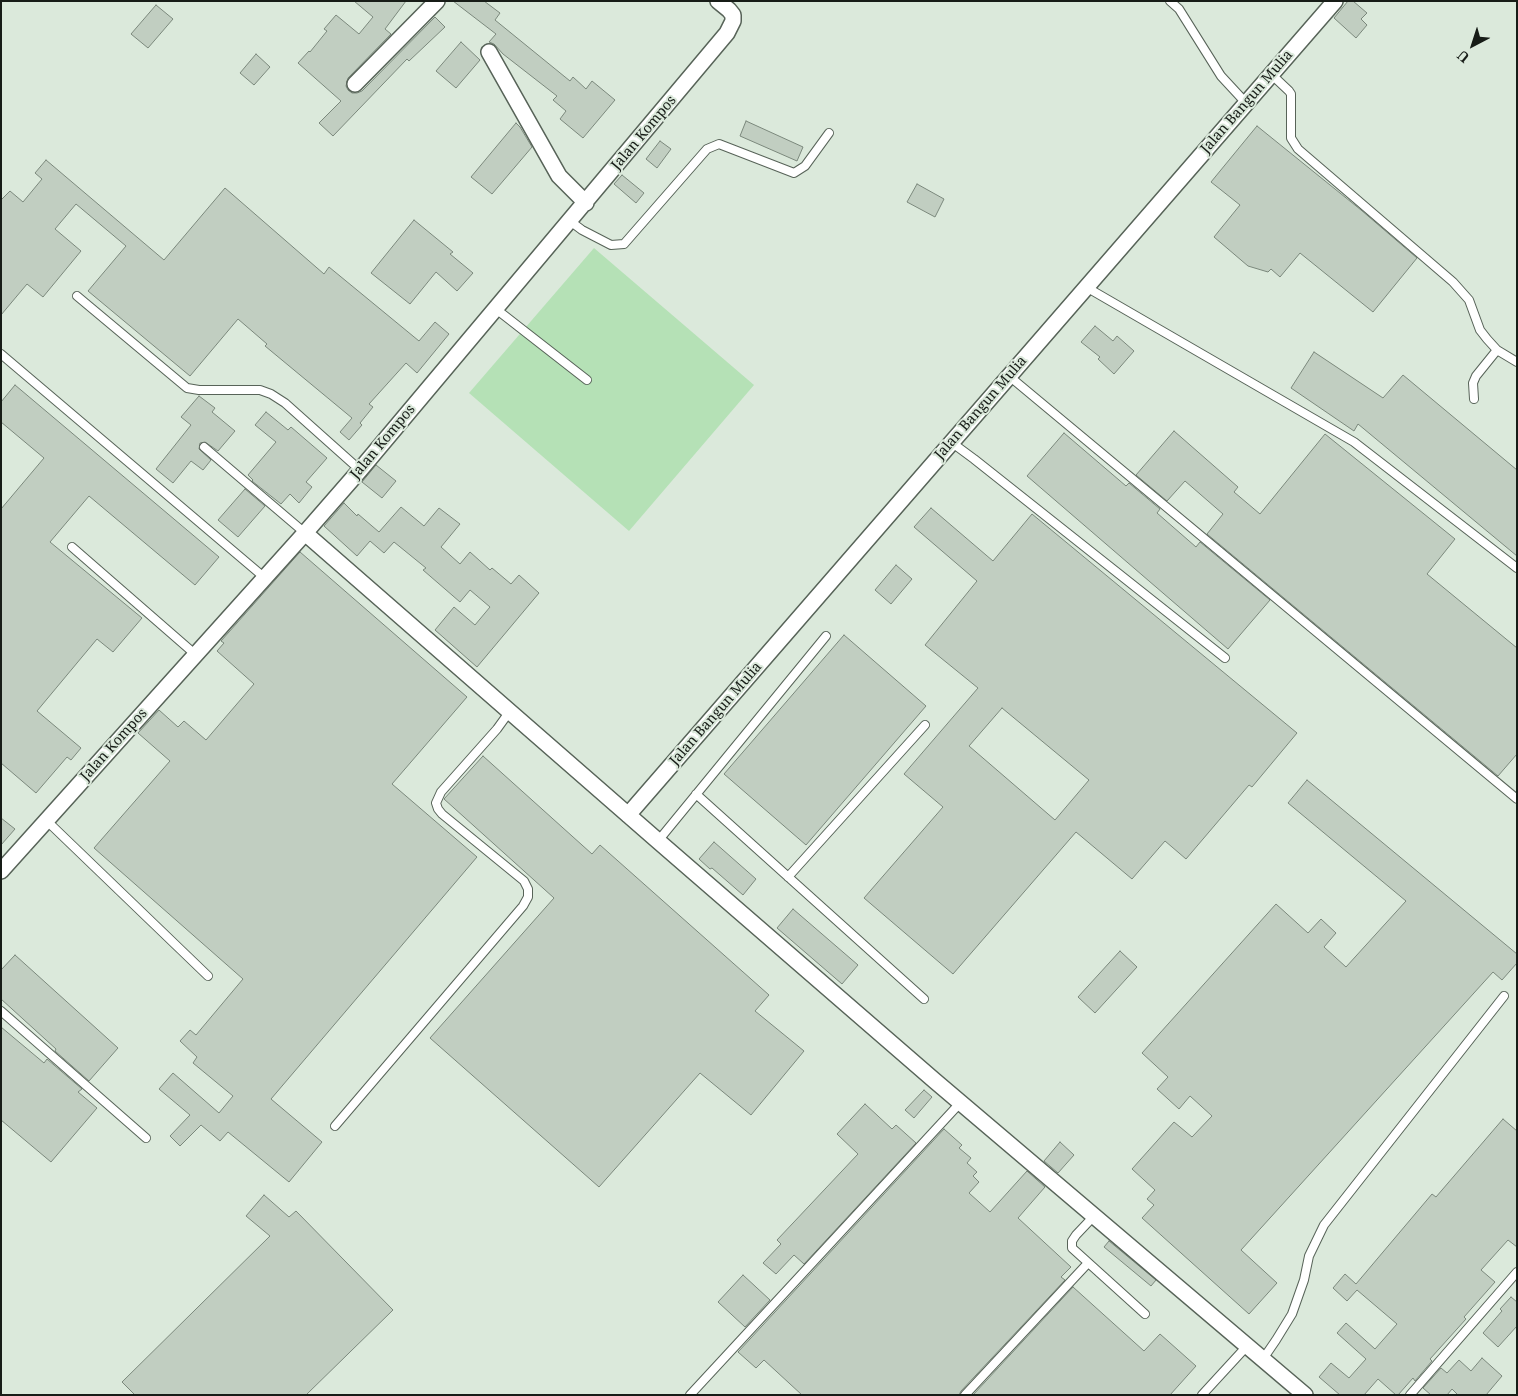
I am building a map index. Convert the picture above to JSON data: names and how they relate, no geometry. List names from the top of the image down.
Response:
{
  "streets": {
    "street": ["Jalan Bangun Mulia", "Jalan Kompos"]
  },
  "north": "bottom left"
}
